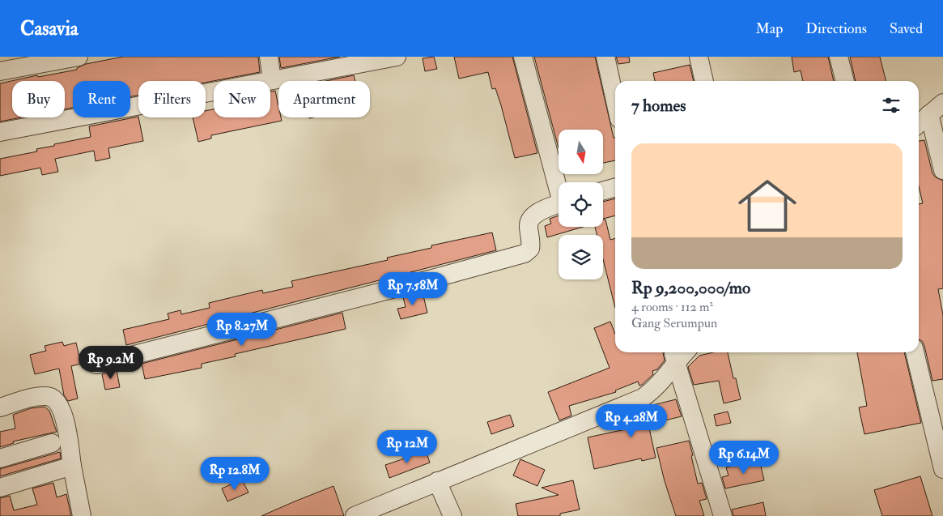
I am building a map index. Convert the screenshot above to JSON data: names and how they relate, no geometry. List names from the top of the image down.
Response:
{
  "north": "bottom",
  "page": {
    "header": "Casavia",
    "nav": ["Map", "Directions", "Saved"],
    "chip": [
      "Buy",
      "Rent",
      "Filters",
      "New",
      "Apartment"
    ],
    "heading": "7 homes",
    "list": [
      {
        "name": "Rp 9,200,000/mo",
        "note": "4 rooms · 112 m² · Gang Serumpun"
      }
    ],
    "price": [
      "Rp 7.58M",
      "Rp 8.27M",
      "Rp 9.2M",
      "Rp 4.28M",
      "Rp 12M",
      "Rp 6.14M",
      "Rp 12.8M"
    ]
  }
}
